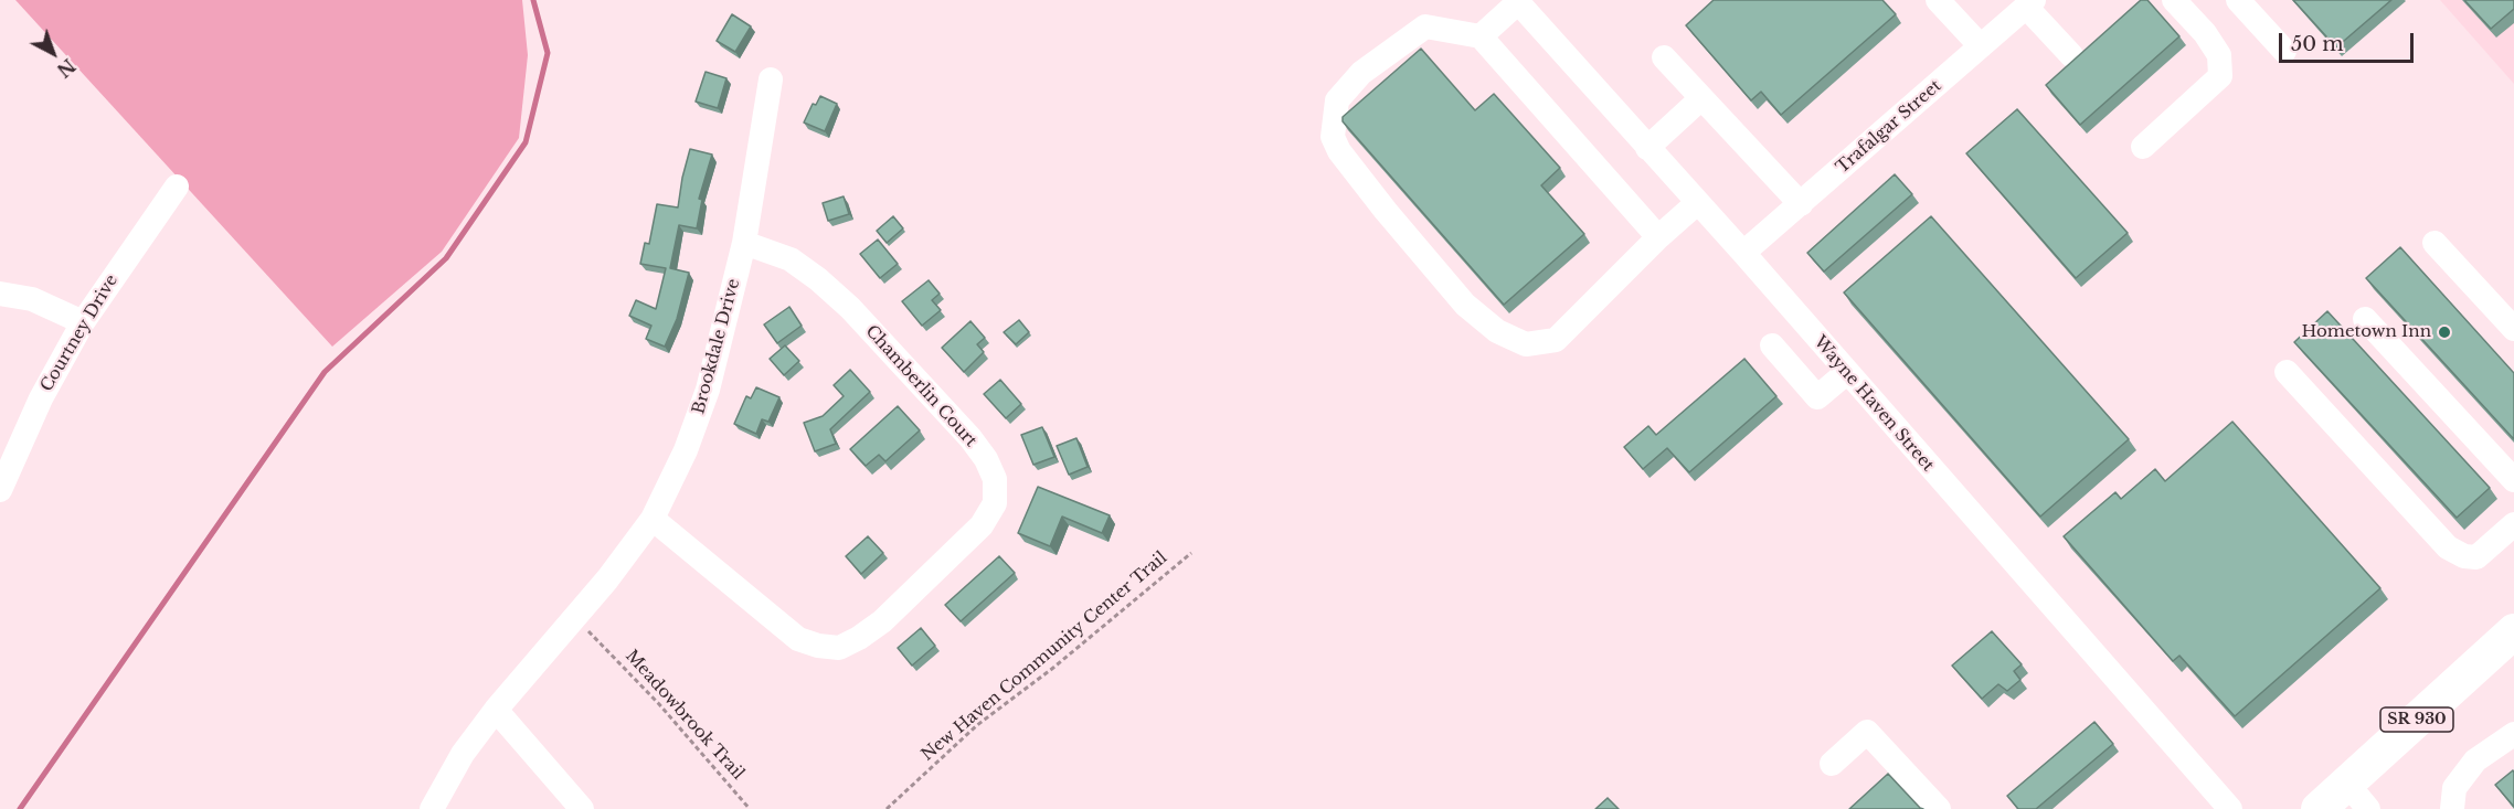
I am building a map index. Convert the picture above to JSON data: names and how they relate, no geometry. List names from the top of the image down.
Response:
{
  "streets": {
    "highway": ["SR 930"],
    "street": [
      "Trafalgar Street",
      "Courtney Drive",
      "Brookdale Drive",
      "Chamberlin Court",
      "Wayne Haven Street"
    ],
    "path": ["New Haven Community Center Trail", "Meadowbrook Trail"]
  },
  "crossings": [
    ["Trafalgar Street", "Wayne Haven Street"],
    ["Brookdale Drive", "Chamberlin Court"]
  ],
  "places": ["Hometown Inn"],
  "scale_bar": "50 m",
  "north": "bottom right"
}
